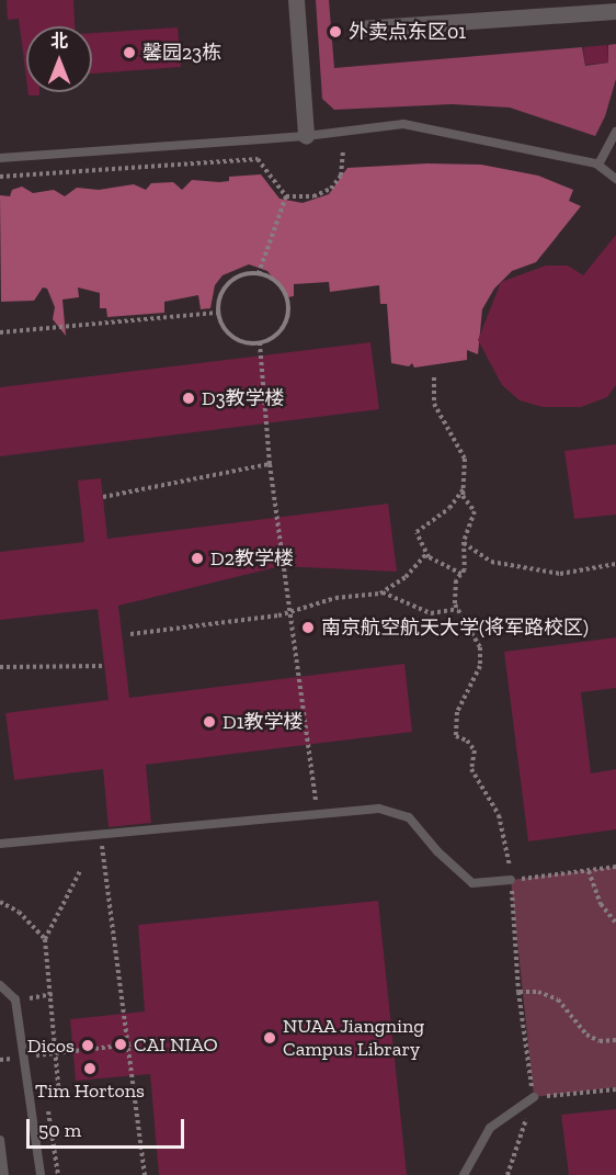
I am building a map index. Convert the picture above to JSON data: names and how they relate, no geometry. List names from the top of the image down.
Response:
{
  "places": [
    "外卖点东区01",
    "馨园23栋",
    "D3教学楼",
    "D2教学楼",
    "南京航空航天大学(将军路校区)",
    "D1教学楼",
    "NUAA Jiangning Campus Library",
    "CAI NIAO",
    "Dicos",
    "Tim Hortons"
  ],
  "scale_bar": "50 m",
  "north": "top"
}
